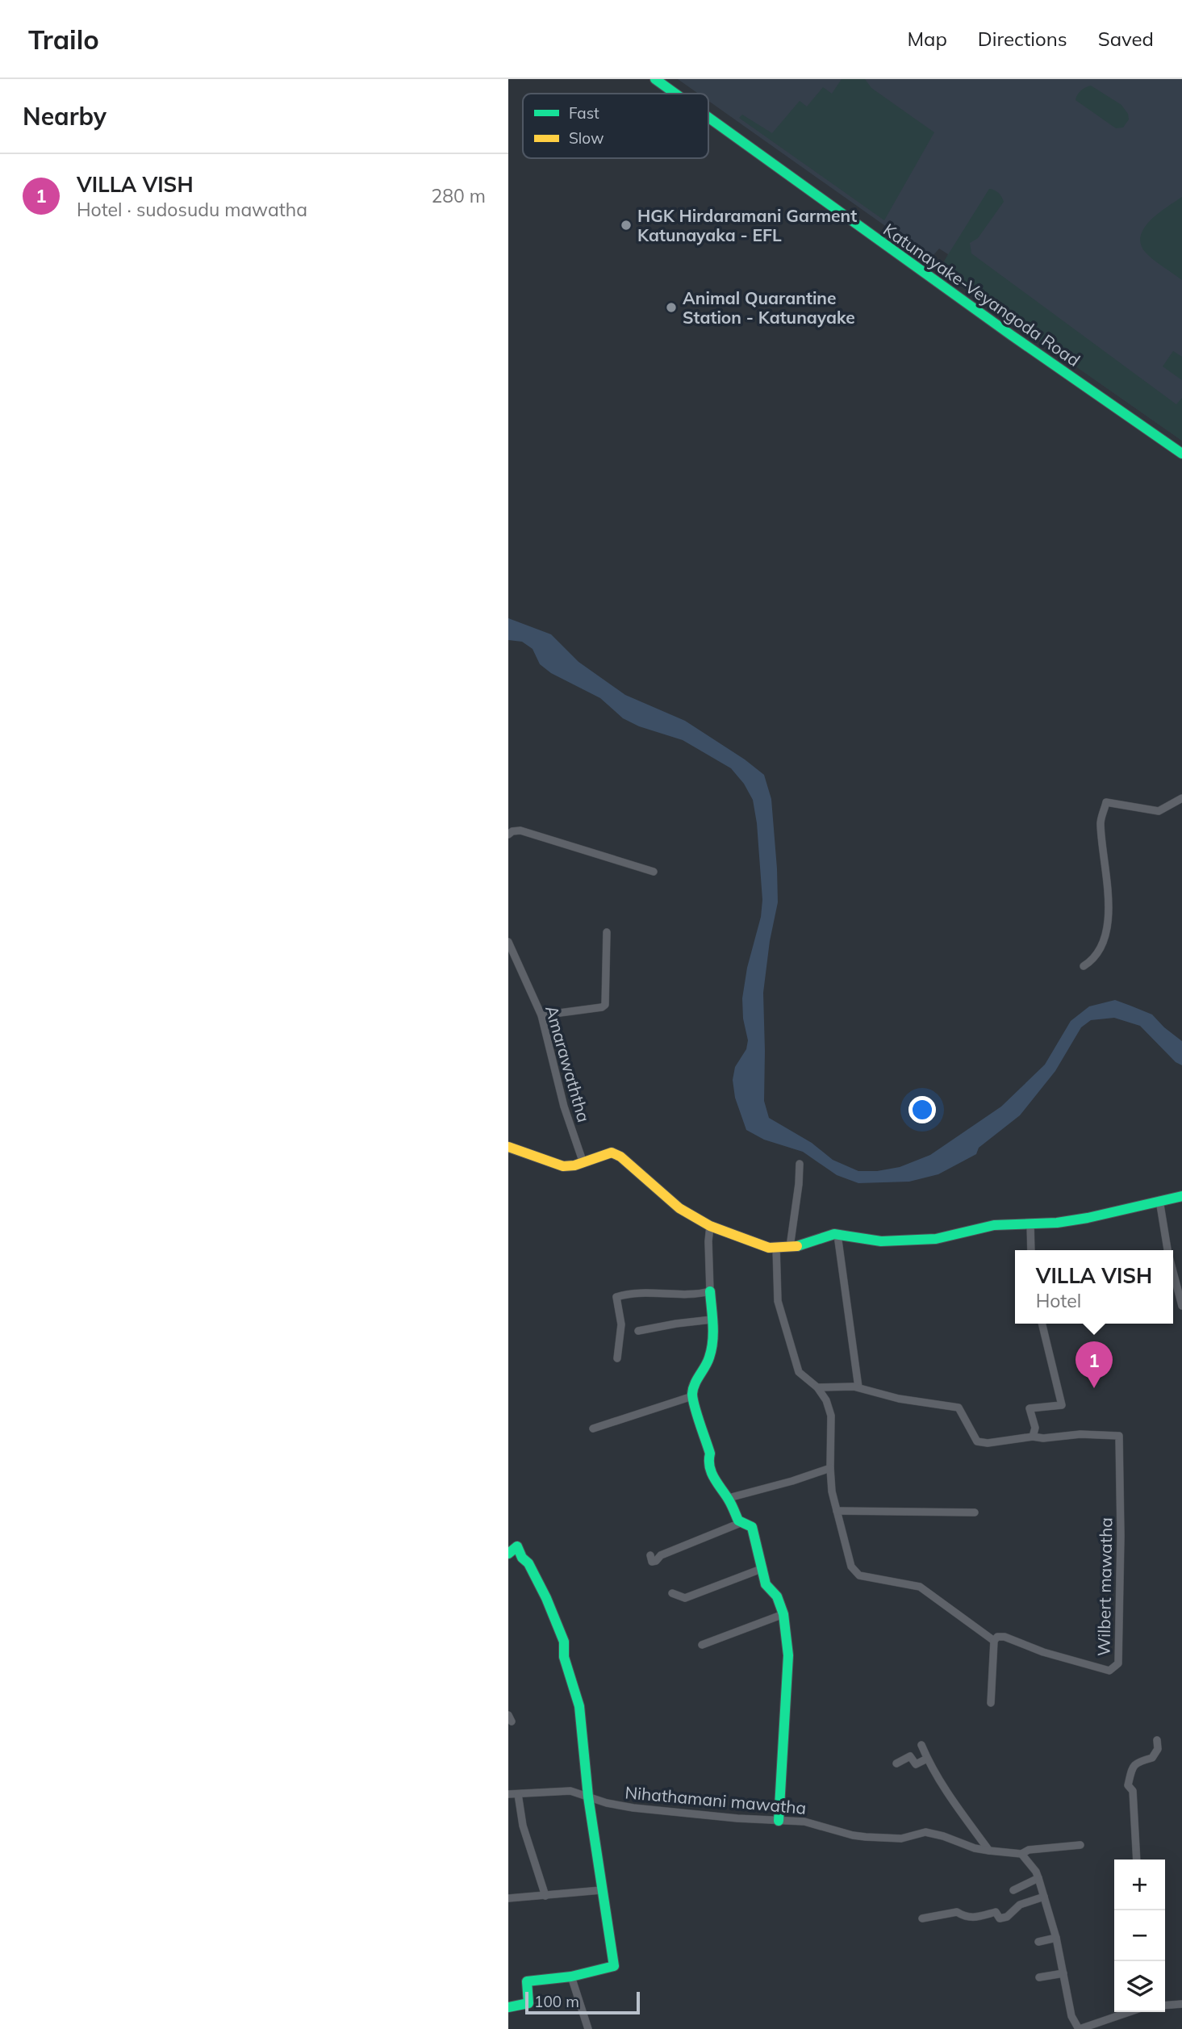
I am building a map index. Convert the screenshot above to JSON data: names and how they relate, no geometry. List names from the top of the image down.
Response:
{
  "streets": {
    "street": [
      "Katunayake-Veyangoda Road",
      "Amarawaththa",
      "Wilbert mawatha",
      "Nihathamani mawatha"
    ]
  },
  "places": ["HGK Hirdaramani Garment Katunayaka - EFL", "Animal Quarantine Station - Katunayake"],
  "legend": ["Fast", "Slow"],
  "scale_bar": "100 m",
  "page": {
    "header": "Trailo",
    "nav": ["Map", "Directions", "Saved"],
    "heading": "Nearby",
    "list": [
      {
        "mark": "1",
        "name": "VILLA VISH",
        "note": "Hotel · sudosudu mawatha",
        "value": "280 m"
      }
    ],
    "popup": ["VILLA VISH", "Hotel"],
    "pins": "1",
    "map_buttons": ["+", "−"],
    "scale": "100 m"
  }
}
